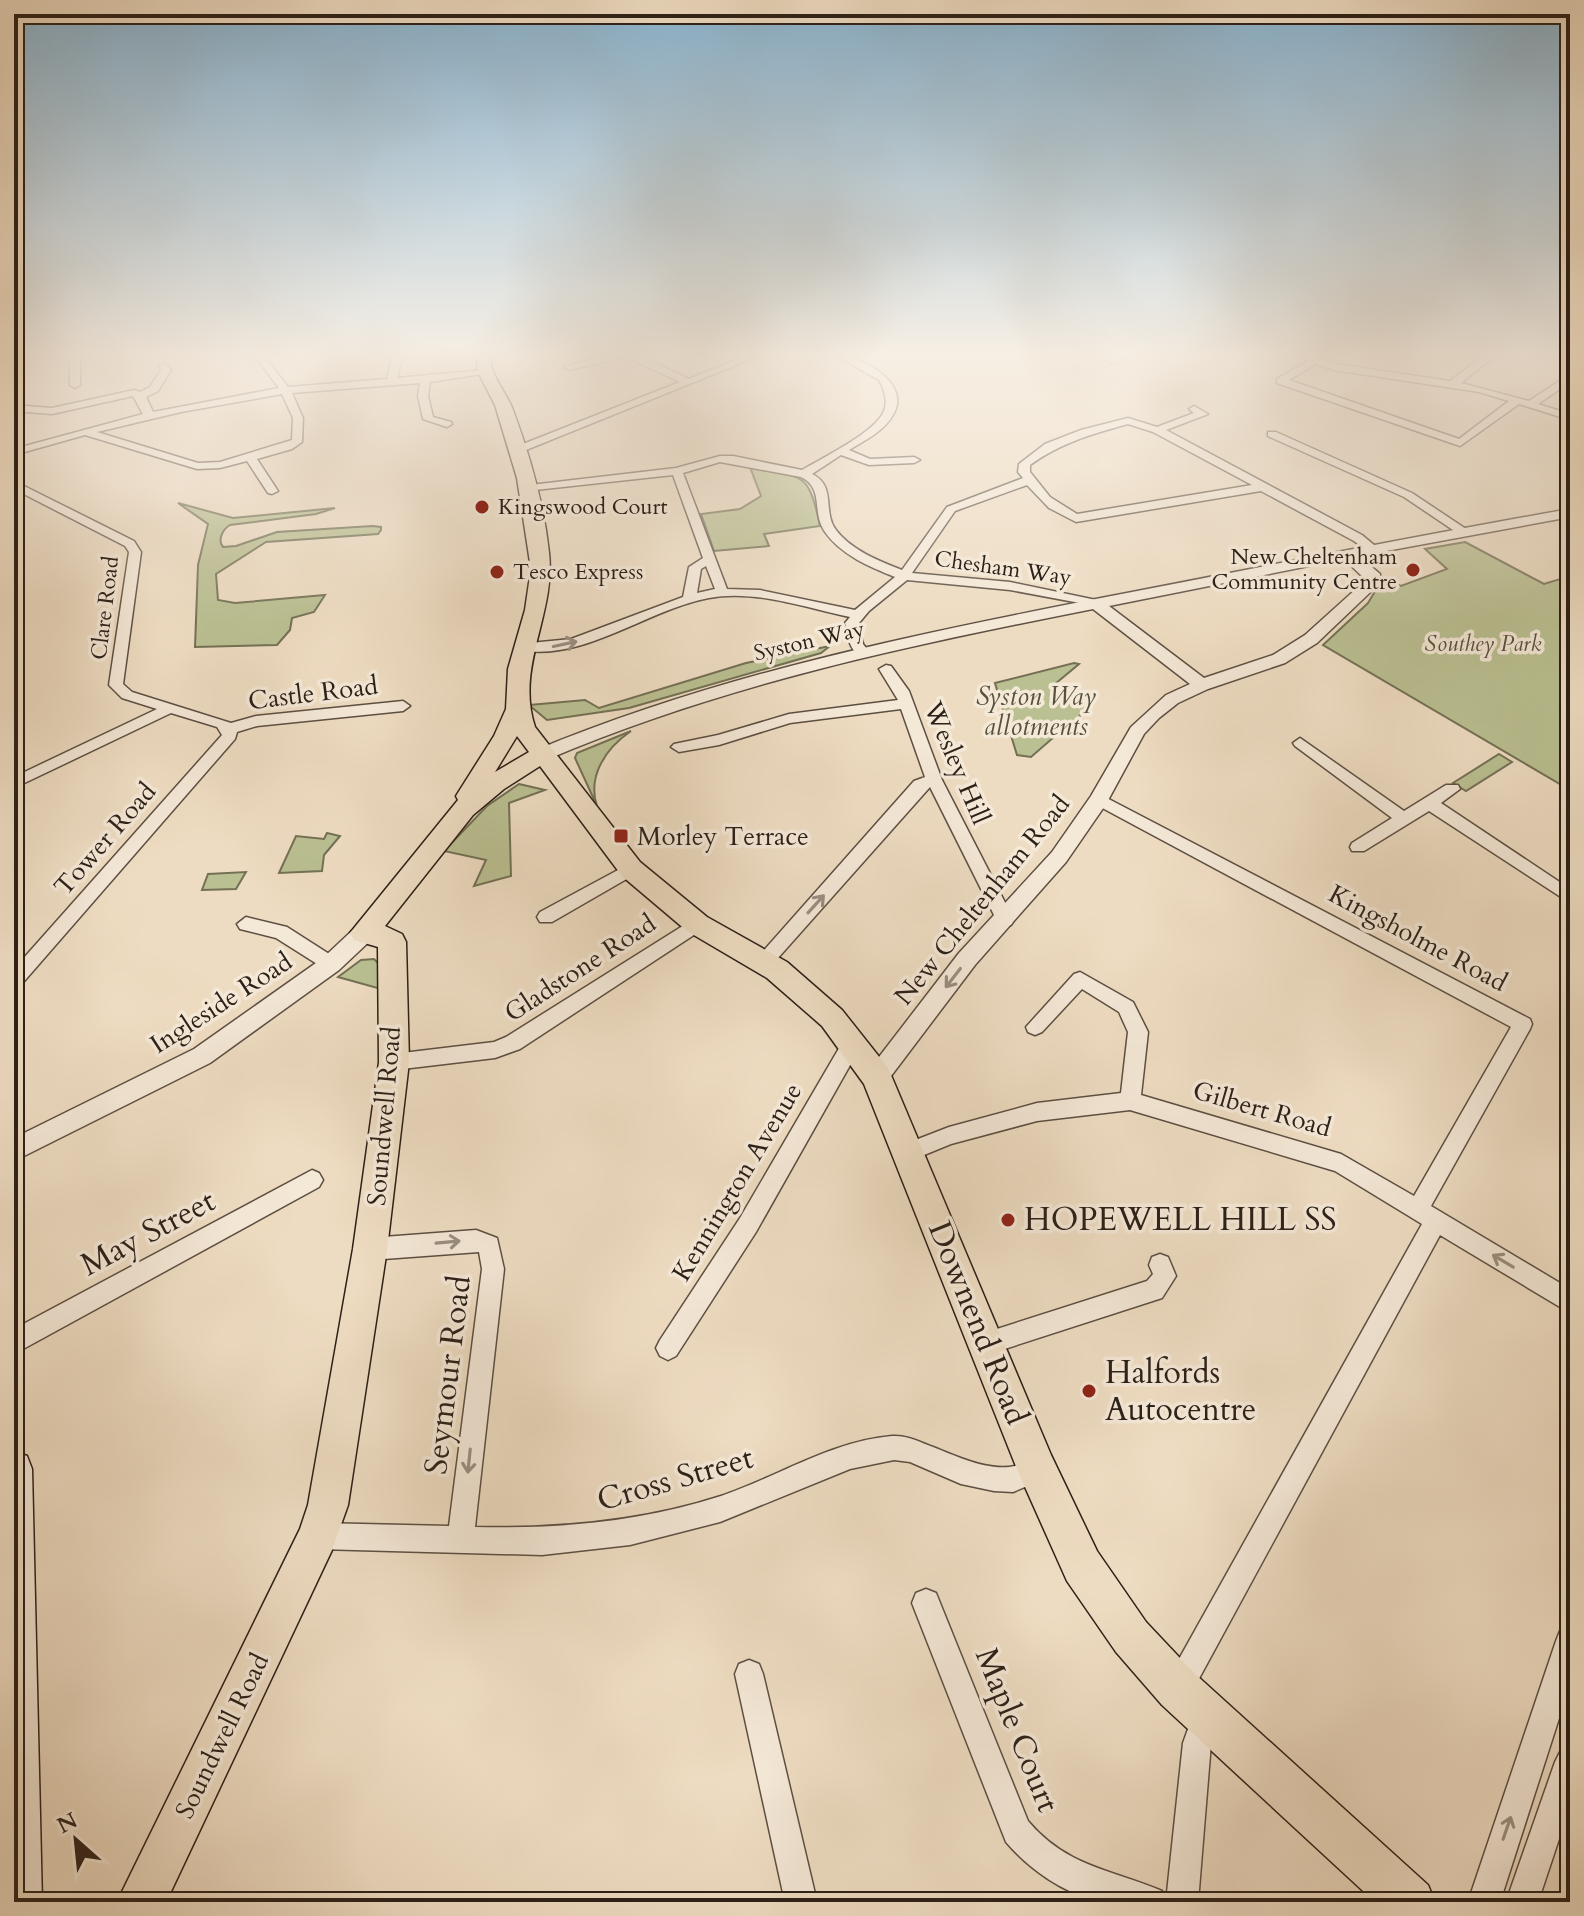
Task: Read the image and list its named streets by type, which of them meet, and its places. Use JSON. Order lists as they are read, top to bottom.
{
  "streets": {
    "main road": ["Soundwell Road", "Downend Road"],
    "street": [
      "Chesham Way",
      "Clare Road",
      "Syston Way",
      "Castle Road",
      "Wesley Hill",
      "Tower Road",
      "New Cheltenham Road",
      "Kingsholme Road",
      "Gladstone Road",
      "Ingleside Road",
      "Gilbert Road",
      "Kennington Avenue",
      "May Street",
      "Seymour Road",
      "Cross Street",
      "Maple Court"
    ]
  },
  "crossings": [
    ["Chesham Way", "Syston Way"],
    ["Clare Road", "Castle Road"],
    ["Clare Road", "Tower Road"],
    ["Syston Way", "New Cheltenham Road"],
    ["Syston Way", "Downend Road"],
    ["Castle Road", "Tower Road"],
    ["Wesley Hill", "New Cheltenham Road"],
    ["New Cheltenham Road", "Kingsholme Road"],
    ["New Cheltenham Road", "Downend Road"],
    ["Kingsholme Road", "Gilbert Road"],
    ["Gladstone Road", "Soundwell Road"],
    ["Gladstone Road", "Downend Road"],
    ["Ingleside Road", "Soundwell Road"],
    ["Gilbert Road", "Downend Road"],
    ["Soundwell Road", "Seymour Road"],
    ["Soundwell Road", "Cross Street"],
    ["Kennington Avenue", "Downend Road"],
    ["Downend Road", "Cross Street"],
    ["Seymour Road", "Cross Street"]
  ],
  "parks": ["Southey Park", "Syston Way allotments"],
  "places": {
    "other": [
      "Kingswood Court",
      "New Cheltenham Community Centre",
      "Tesco Express",
      "HOPEWELL HILL SS",
      "Halfords Autocentre"
    ],
    "transit": ["Morley Terrace"]
  },
  "north": "top left"
}
